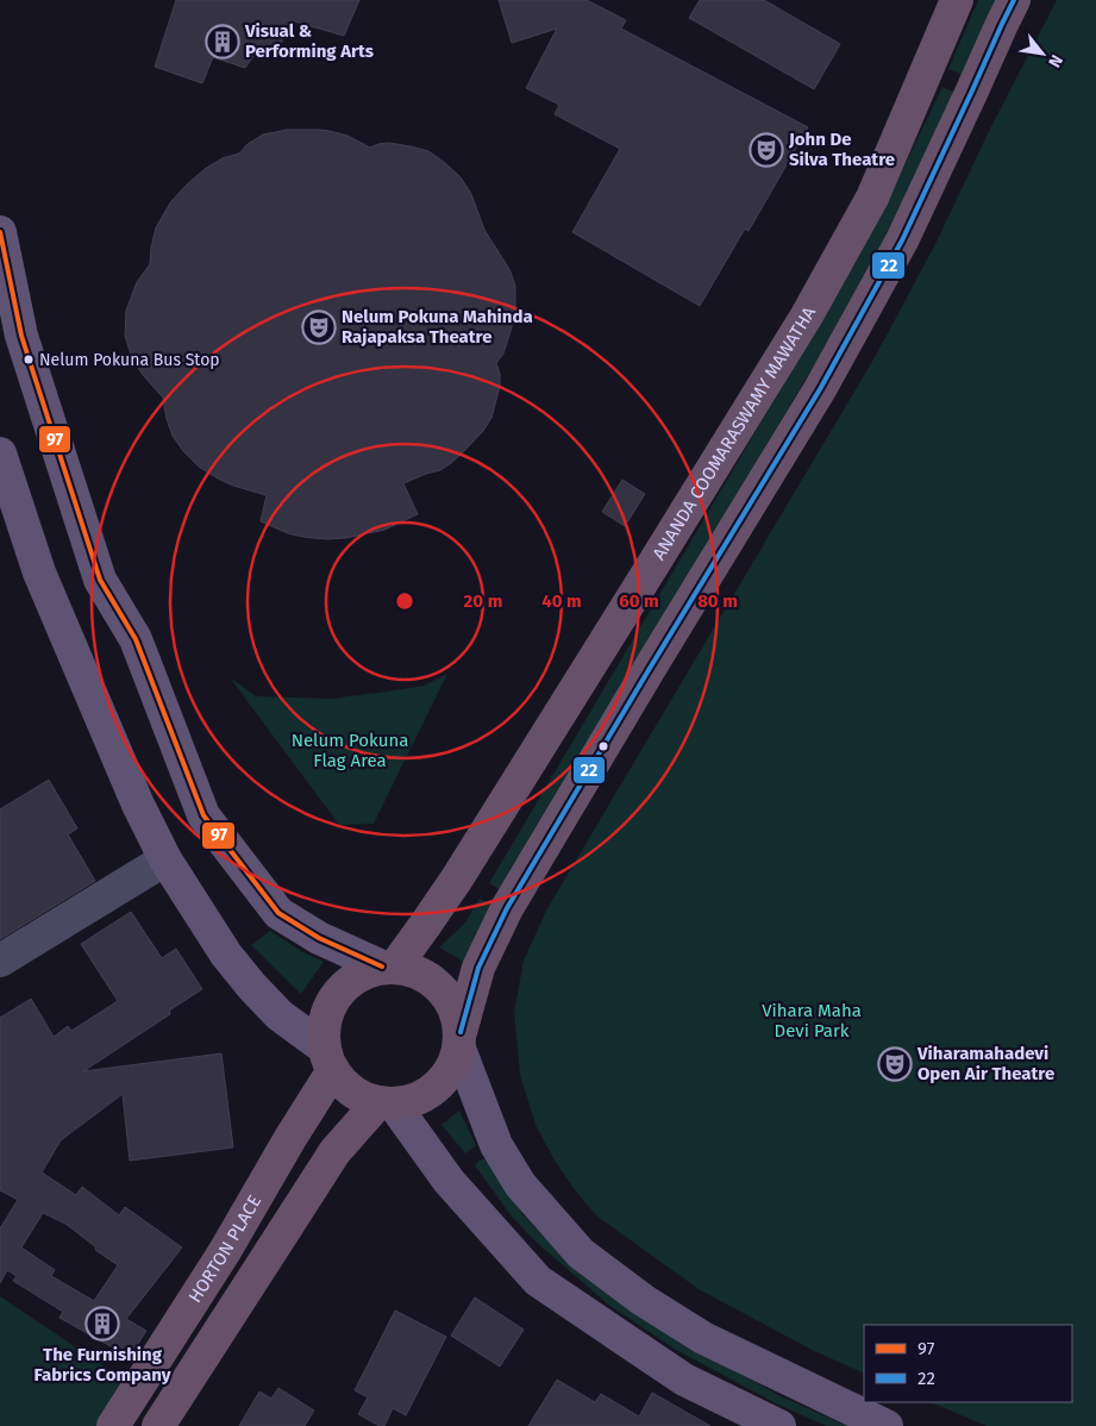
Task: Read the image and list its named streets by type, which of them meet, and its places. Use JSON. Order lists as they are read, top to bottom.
{
  "streets": {
    "highway": ["ANANDA COOMARASWAMY MAWATHA", "HORTON PLACE"]
  },
  "crossings": [
    ["ANANDA COOMARASWAMY MAWATHA", "HORTON PLACE"]
  ],
  "parks": ["Nelum Pokuna Flag Area", "Vihara Maha Devi Park"],
  "places": {
    "building": ["Visual & Performing Arts", "The Furnishing Fabrics Company"],
    "theatre": ["John De Silva Theatre", "Nelum Pokuna Mahinda Rajapaksa Theatre", "Viharamahadevi Open Air Theatre"],
    "other": ["Nelum Pokuna Bus Stop"]
  },
  "lines": ["transit line 22", "transit line 97"],
  "legend": ["97", "22"],
  "north": "bottom right",
  "rings": [
    "20 m",
    "40 m",
    "60 m",
    "80 m"
  ]
}
